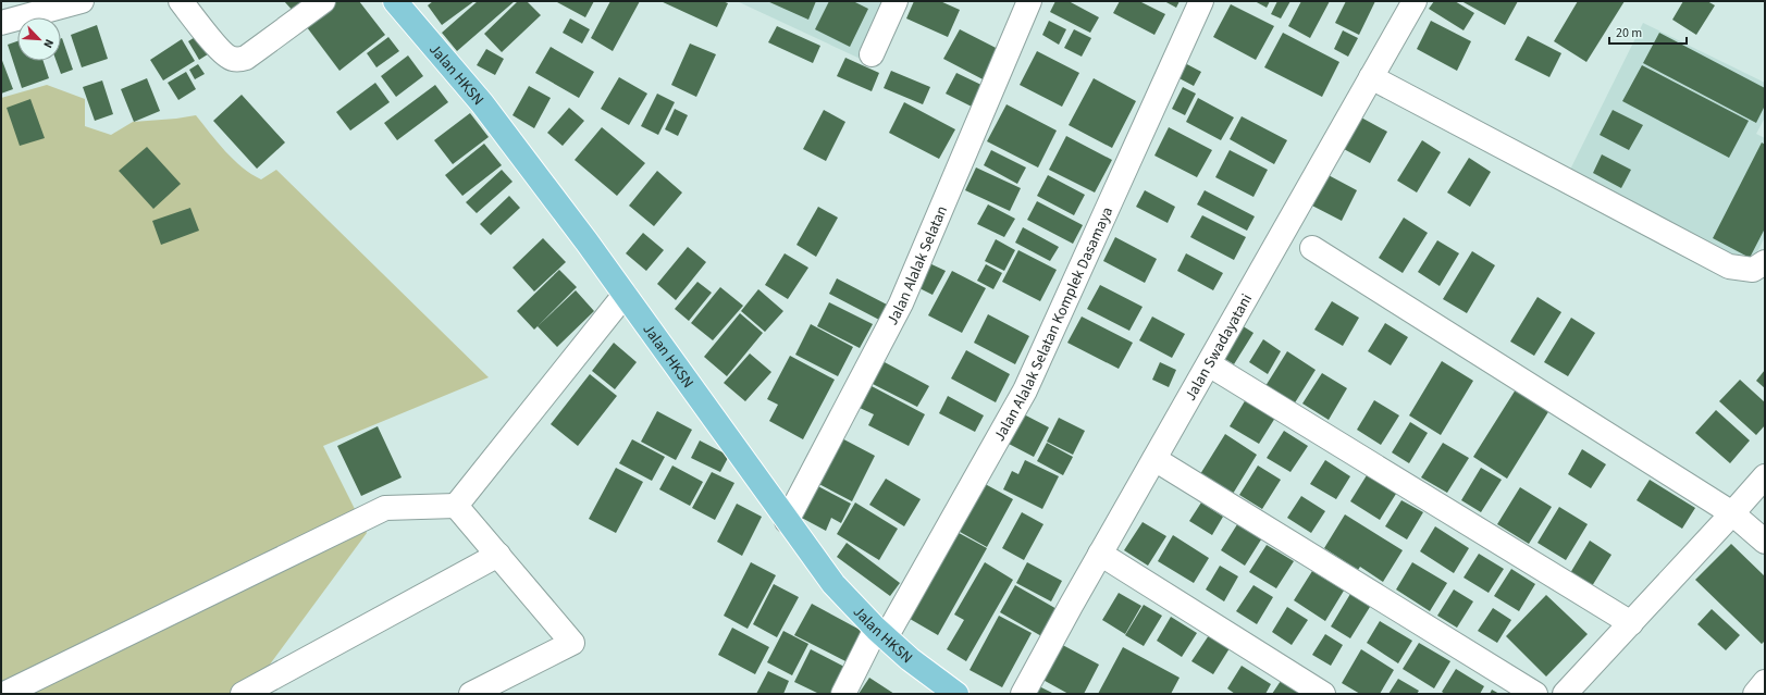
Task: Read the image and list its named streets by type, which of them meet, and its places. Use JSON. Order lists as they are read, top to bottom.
{
  "streets": {
    "main road": ["Jalan HKSN"],
    "street": ["Jalan Alalak Selatan", "Jalan Alalak Selatan Komplek Dasamaya", "Jalan Swadayatani"]
  },
  "crossings": [
    ["Jalan HKSN", "Jalan Alalak Selatan"],
    ["Jalan HKSN", "Jalan Alalak Selatan Komplek Dasamaya"]
  ],
  "scale_bar": "20 m",
  "north": "bottom right"
}
